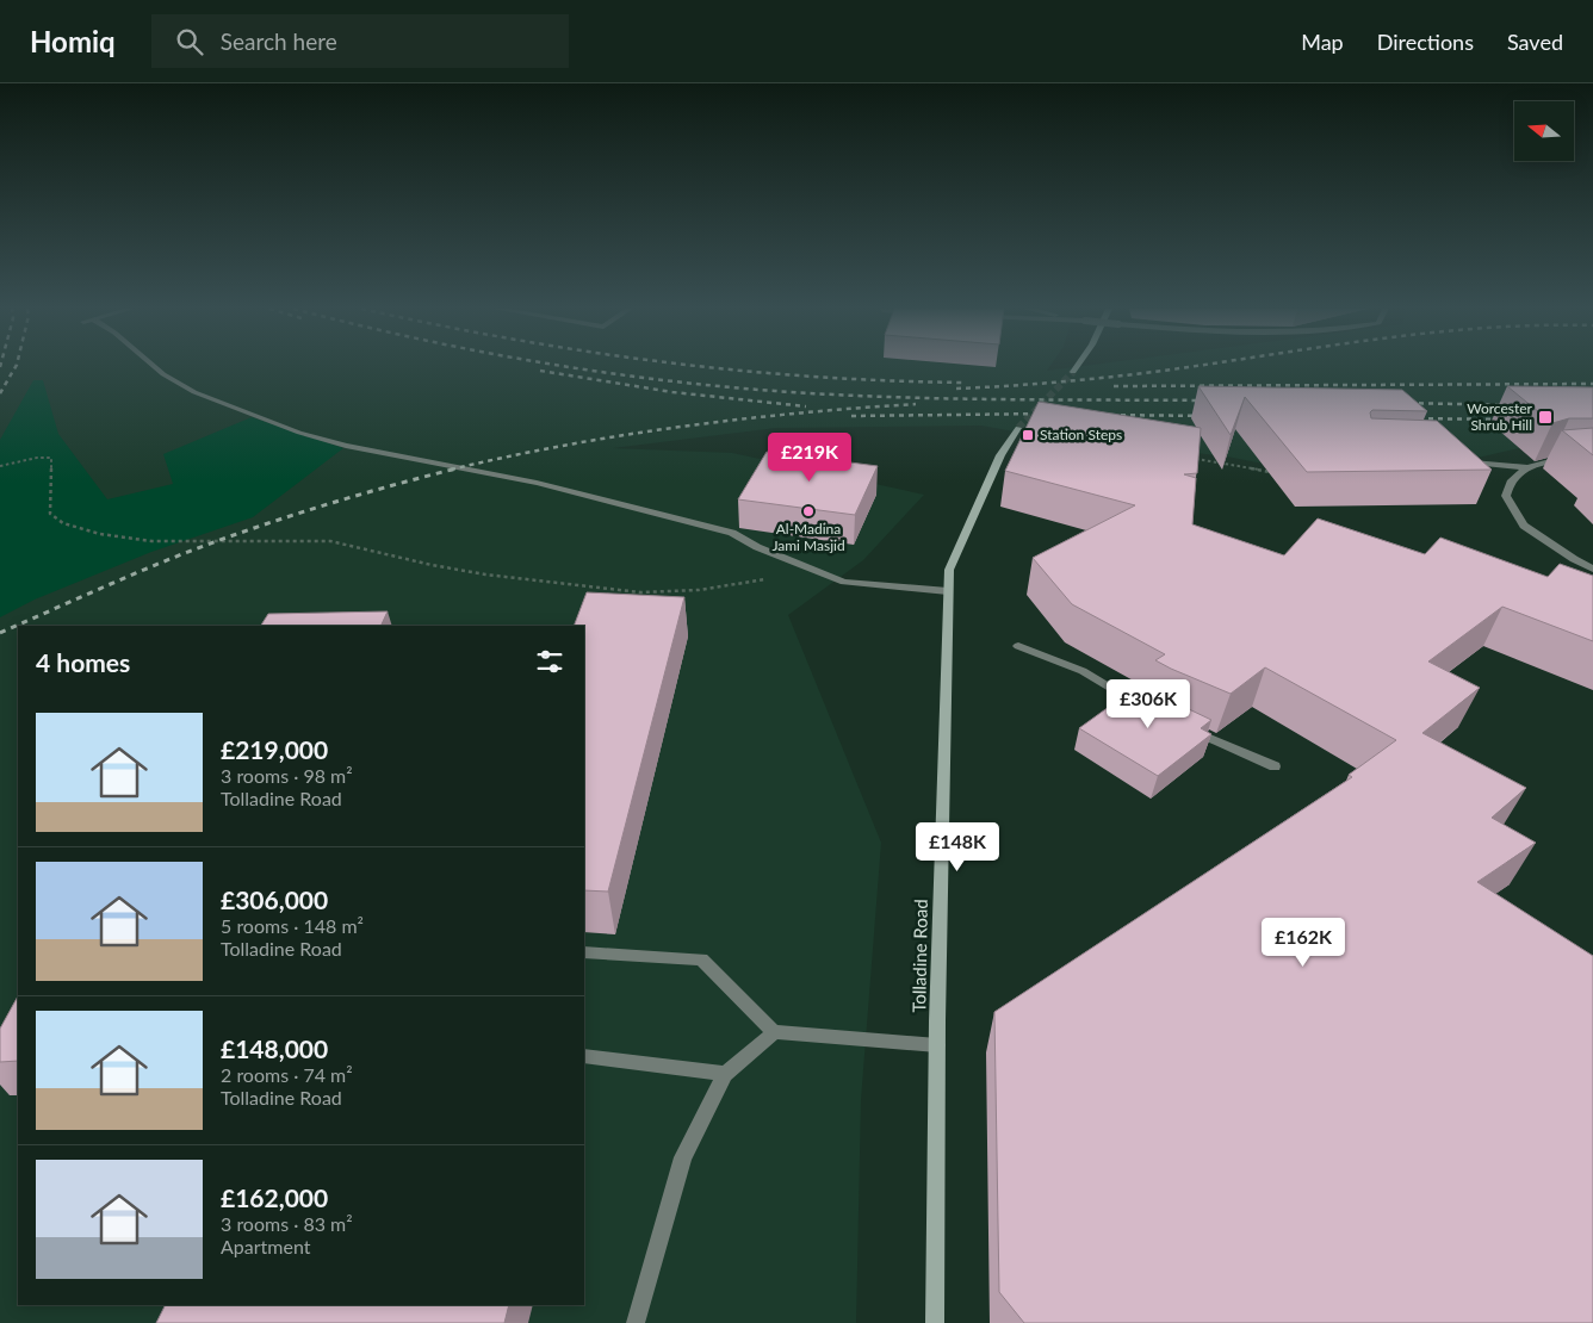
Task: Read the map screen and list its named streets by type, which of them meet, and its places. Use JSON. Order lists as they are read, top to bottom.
{
  "streets": {
    "main road": ["Tolladine Road"]
  },
  "places": {
    "transit": ["Worcester Shrub Hill", "Station Steps"],
    "other": ["Al-Madina Jami Masjid"]
  },
  "north": "left",
  "page": {
    "header": "Homiq",
    "search": "Search here",
    "nav": ["Map", "Directions", "Saved"],
    "price": [
      "£219K",
      "£306K",
      "£148K",
      "£162K"
    ],
    "heading": "4 homes",
    "list": [
      {
        "name": "£219,000",
        "note": "3 rooms · 98 m² · Tolladine Road"
      },
      {
        "name": "£306,000",
        "note": "5 rooms · 148 m² · Tolladine Road"
      },
      {
        "name": "£148,000",
        "note": "2 rooms · 74 m² · Tolladine Road"
      },
      {
        "name": "£162,000",
        "note": "3 rooms · 83 m² · Apartment"
      }
    ]
  }
}
